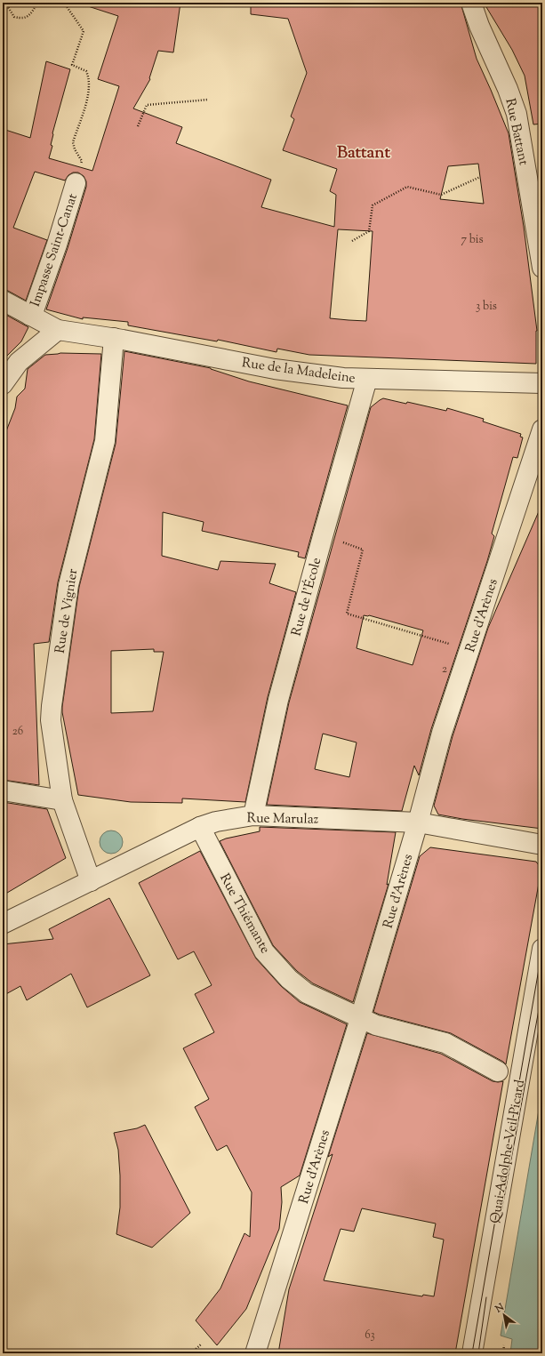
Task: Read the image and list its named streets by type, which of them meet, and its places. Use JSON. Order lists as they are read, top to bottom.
{
  "streets": {
    "street": [
      "Rue Battant",
      "Impasse Saint-Canat",
      "Rue de la Madeleine",
      "Rue de l'École",
      "Rue de Vignier",
      "Rue d'Arènes",
      "Rue Marulaz",
      "Rue Thiémante",
      "Quai Adolphe Veil Picard"
    ]
  },
  "crossings": [
    ["Impasse Saint-Canat", "Rue de la Madeleine"],
    ["Rue de la Madeleine", "Rue de l'École"],
    ["Rue de la Madeleine", "Rue de Vignier"],
    ["Rue de l'École", "Rue Marulaz"],
    ["Rue de Vignier", "Rue Marulaz"],
    ["Rue d'Arènes", "Rue Marulaz"],
    ["Rue d'Arènes", "Rue Thiémante"],
    ["Rue Marulaz", "Rue Thiémante"]
  ],
  "districts": ["Battant"],
  "house_numbers": [
    "7 bis",
    "3 bis",
    "2",
    "26",
    "63"
  ],
  "north": "top left"
}
